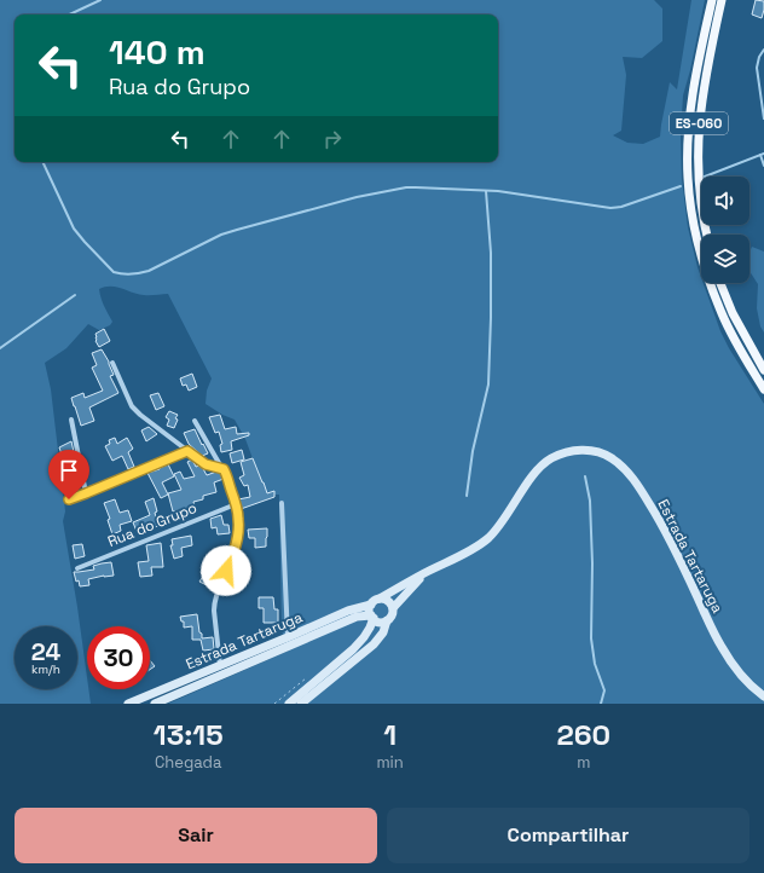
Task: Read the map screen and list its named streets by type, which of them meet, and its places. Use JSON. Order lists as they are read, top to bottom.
{
  "streets": {
    "main road": ["ES-060"],
    "street": ["Rua do Grupo", "Estrada Tartaruga"]
  },
  "page": {
    "turn": ["140 m", "Rua do Grupo"],
    "speed": "24 km/h",
    "limit": "30",
    "eta": [
      "13:15",
      "Chegada",
      "1",
      "min",
      "260",
      "m"
    ],
    "buttons": ["Sair", "Compartilhar"]
  }
}
